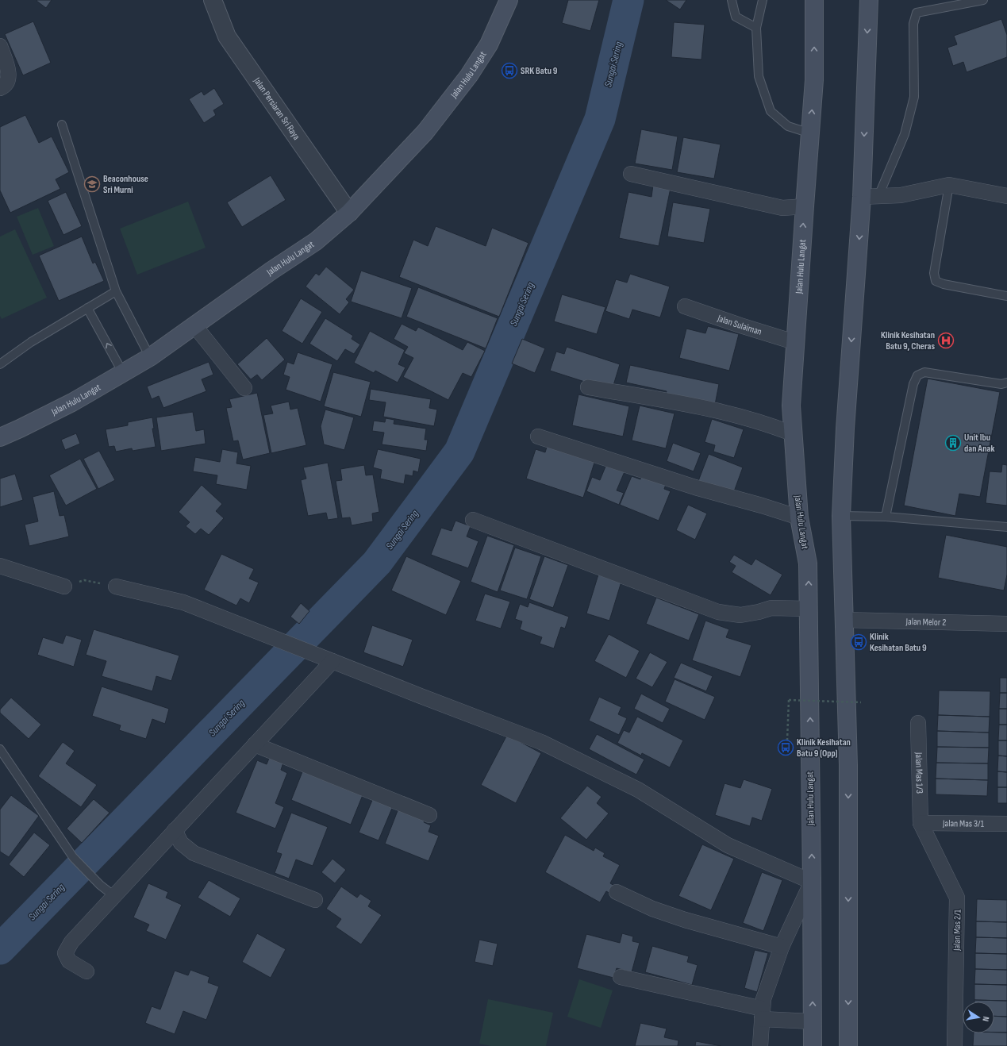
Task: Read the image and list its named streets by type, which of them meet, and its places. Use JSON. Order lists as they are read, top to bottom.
{
  "streets": {
    "main road": ["Jalan Hulu Langat"],
    "street": [
      "Jalan Persiaran Sri Raya",
      "Jalan Sulaiman",
      "Jalan Melor 2",
      "Jalan Mas 1/3",
      "Jalan Mas 3/1",
      "Jalan Mas 2/1"
    ]
  },
  "crossings": [
    ["Jalan Hulu Langat", "Jalan Persiaran Sri Raya"],
    ["Jalan Hulu Langat", "Jalan Sulaiman"],
    ["Jalan Mas 1/3", "Jalan Mas 3/1"],
    ["Jalan Mas 1/3", "Jalan Mas 2/1"],
    ["Jalan Mas 3/1", "Jalan Mas 2/1"]
  ],
  "water": ["Sungai Sering"],
  "places": {
    "bus stop": ["SRK Batu 9", "Klinik Kesihatan Batu 9", "Klinik Kesihatan Batu 9 (Opp)"],
    "school or university": ["Beaconhouse Sri Murni"],
    "hospital": ["Klinik Kesihatan Batu 9, Cheras"],
    "building": ["Unit Ibu dan Anak"]
  },
  "north": "right"
}
